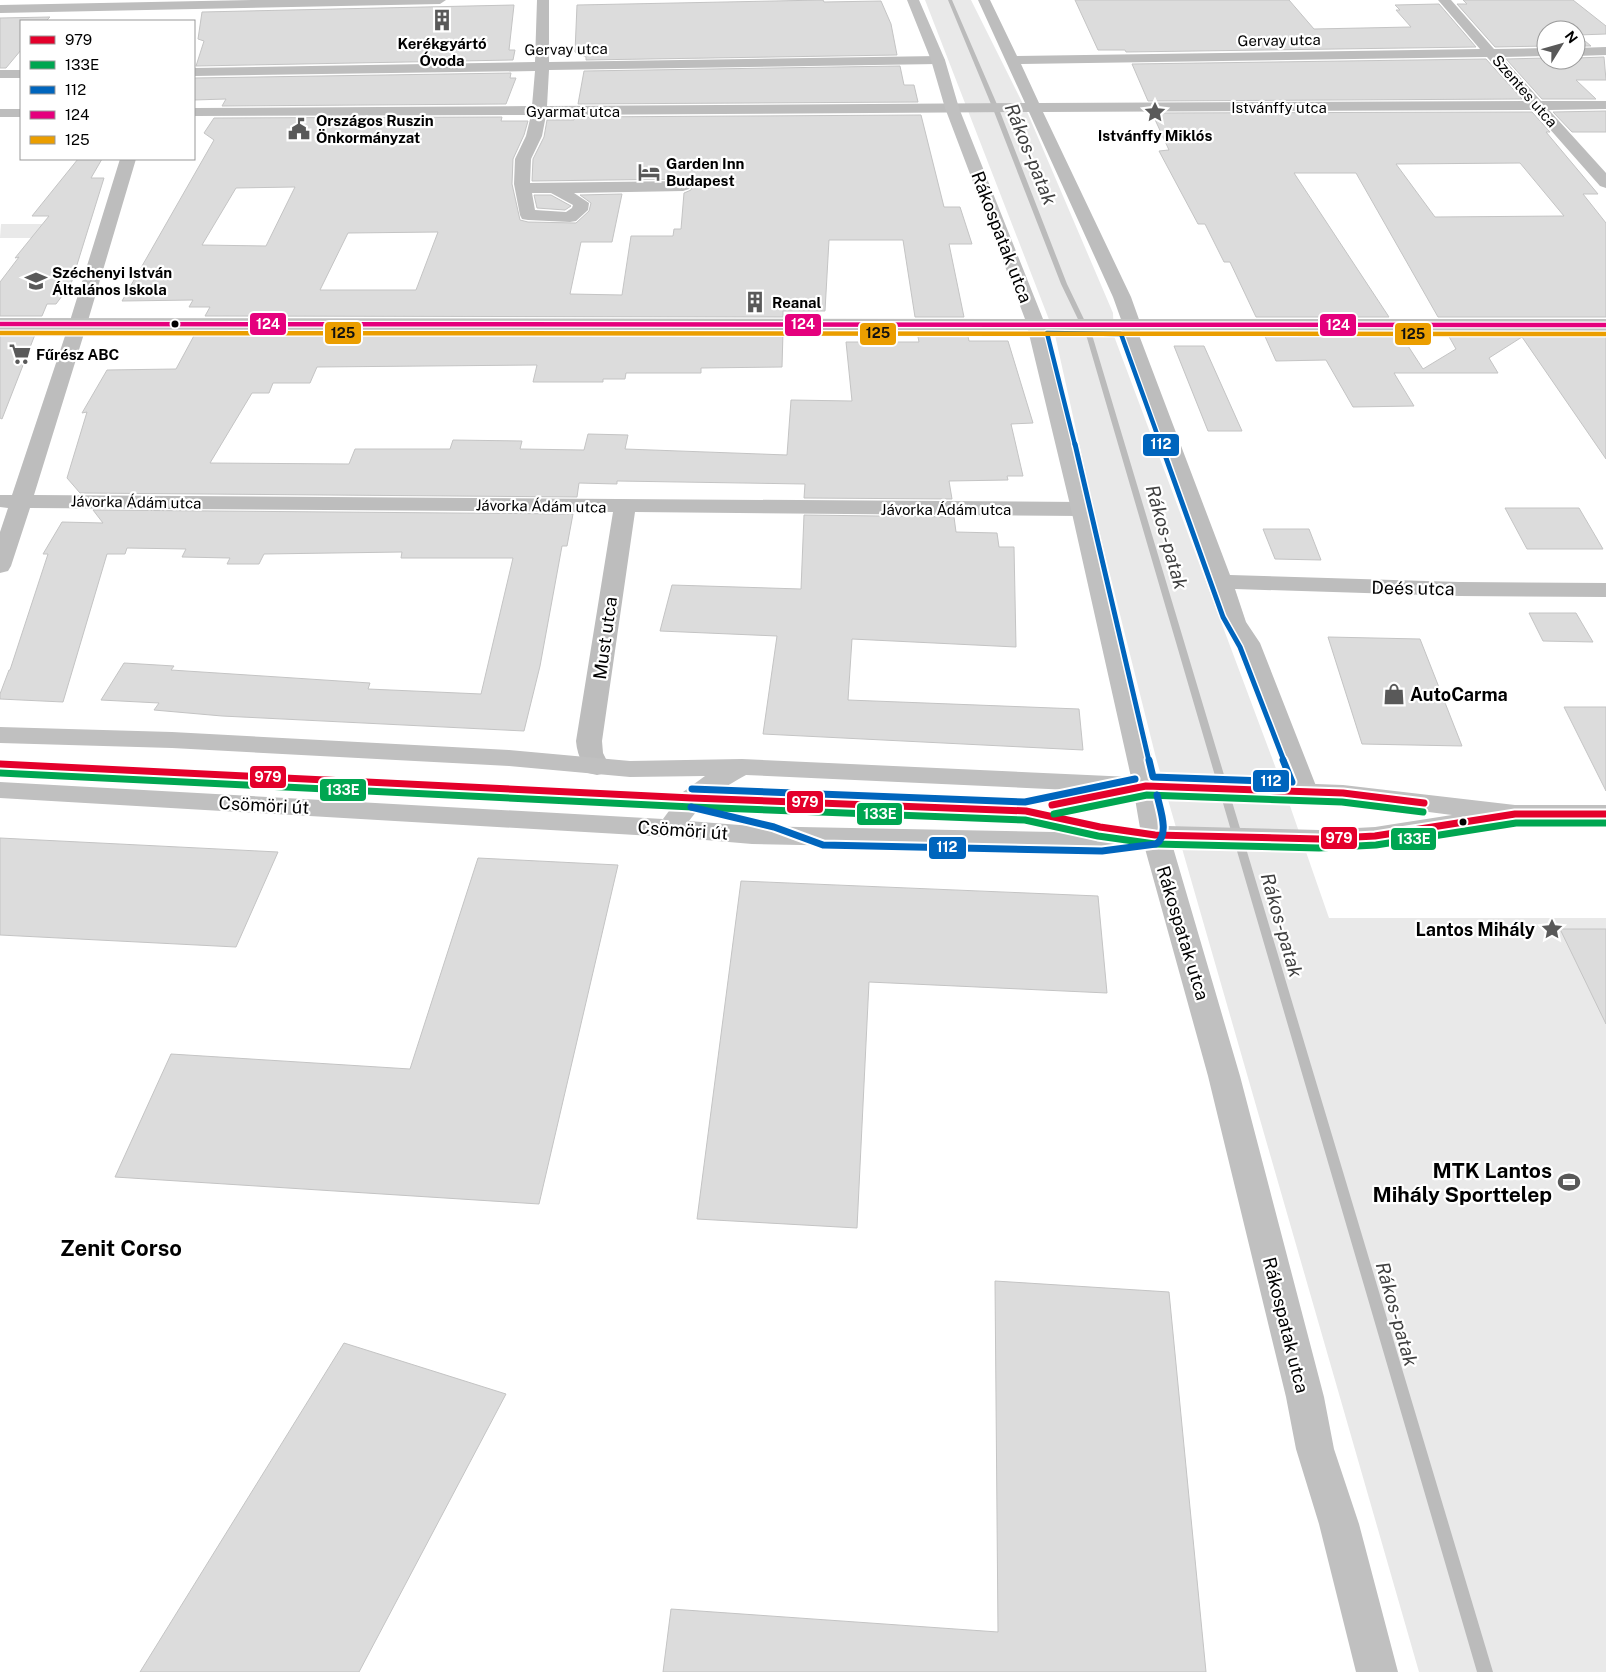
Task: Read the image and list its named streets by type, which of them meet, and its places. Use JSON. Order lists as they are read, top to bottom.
{
  "streets": {
    "street": [
      "Gervay utca",
      "Szentes utca",
      "Istvánffy utca",
      "Gyarmat utca",
      "Rákospatak utca",
      "Jávorka Ádám utca",
      "Deés utca",
      "Must utca",
      "Csömöri út"
    ]
  },
  "crossings": [
    ["Gervay utca", "Szentes utca"],
    ["Gervay utca", "Rákospatak utca"],
    ["Szentes utca", "Istvánffy utca"],
    ["Istvánffy utca", "Gyarmat utca"],
    ["Istvánffy utca", "Rákospatak utca"],
    ["Gyarmat utca", "Rákospatak utca"],
    ["Rákospatak utca", "Jávorka Ádám utca"],
    ["Rákospatak utca", "Csömöri út"],
    ["Jávorka Ádám utca", "Must utca"],
    ["Must utca", "Csömöri út"]
  ],
  "districts": ["Zenit Corso"],
  "water": ["Rákos-patak"],
  "places": {
    "building": ["Kerékgyártó Óvoda", "Reanal"],
    "place": ["Istvánffy Miklós", "Lantos Mihály"],
    "public building": ["Országos Ruszin Önkormányzat"],
    "hotel": ["Garden Inn Budapest"],
    "school or university": ["Széchenyi István Általános Iskola"],
    "supermarket": ["Fűrész ABC"],
    "shop": ["AutoCarma"],
    "sports": ["MTK Lantos Mihály Sporttelep"]
  },
  "lines": [
    "transit line 124",
    "transit line 112",
    "transit line 125",
    "transit line 979",
    "transit line 133E"
  ],
  "legend": [
    "979",
    "133E",
    "112",
    "124",
    "125"
  ],
  "north": "top right"
}
